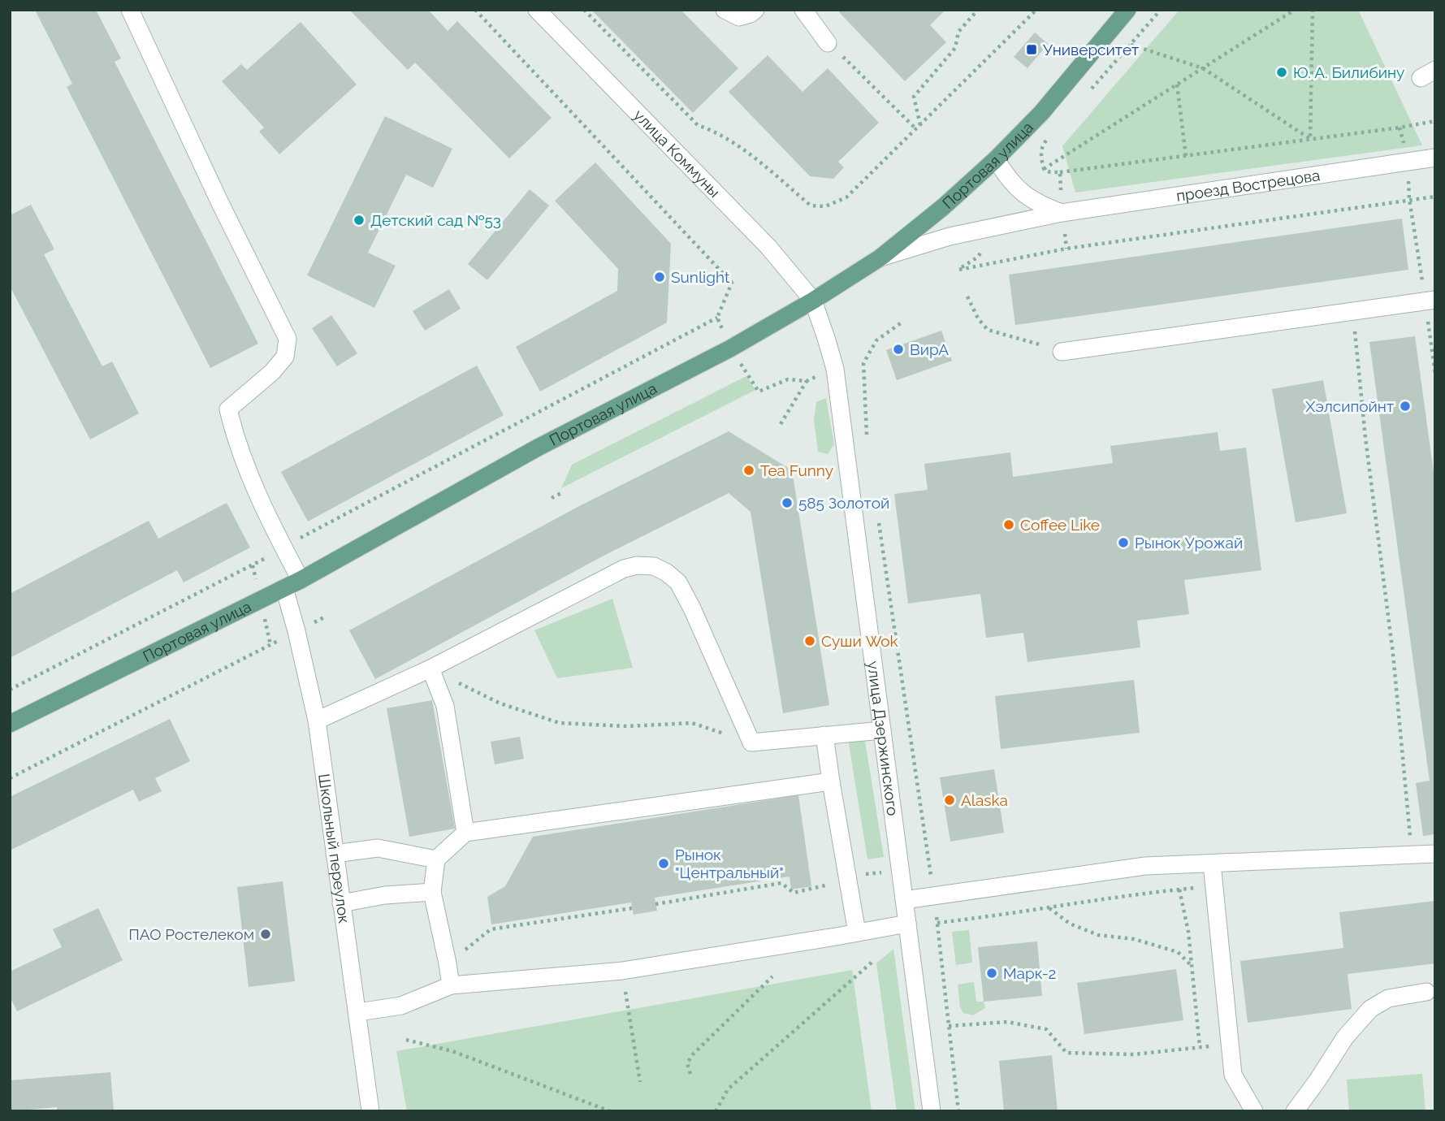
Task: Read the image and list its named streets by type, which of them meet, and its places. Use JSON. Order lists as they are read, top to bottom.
{
  "streets": {
    "main road": ["Портовая улица"],
    "street": [
      "улица Коммуны",
      "проезд Вострецова",
      "улица Дзержинского",
      "Школьный переулок"
    ]
  },
  "crossings": [
    ["улица Коммуны", "Портовая улица"],
    ["улица Коммуны", "улица Дзержинского"],
    ["Портовая улица", "проезд Вострецова"],
    ["Портовая улица", "улица Дзержинского"],
    ["Портовая улица", "Школьный переулок"]
  ],
  "places": {
    "transit": ["Университет"],
    "other": [
      "Ю. А. Билибину",
      "Детский сад №53",
      "Sunlight",
      "ВирА",
      "Хэлсипойнт",
      "Tea Funny",
      "585 Золотой",
      "Coffee Like",
      "Рынок Урожай",
      "Суши Wok",
      "Alaska",
      "Рынок \"Центральный\"",
      "ПАО Ростелеком",
      "Марк-2"
    ]
  }
}
